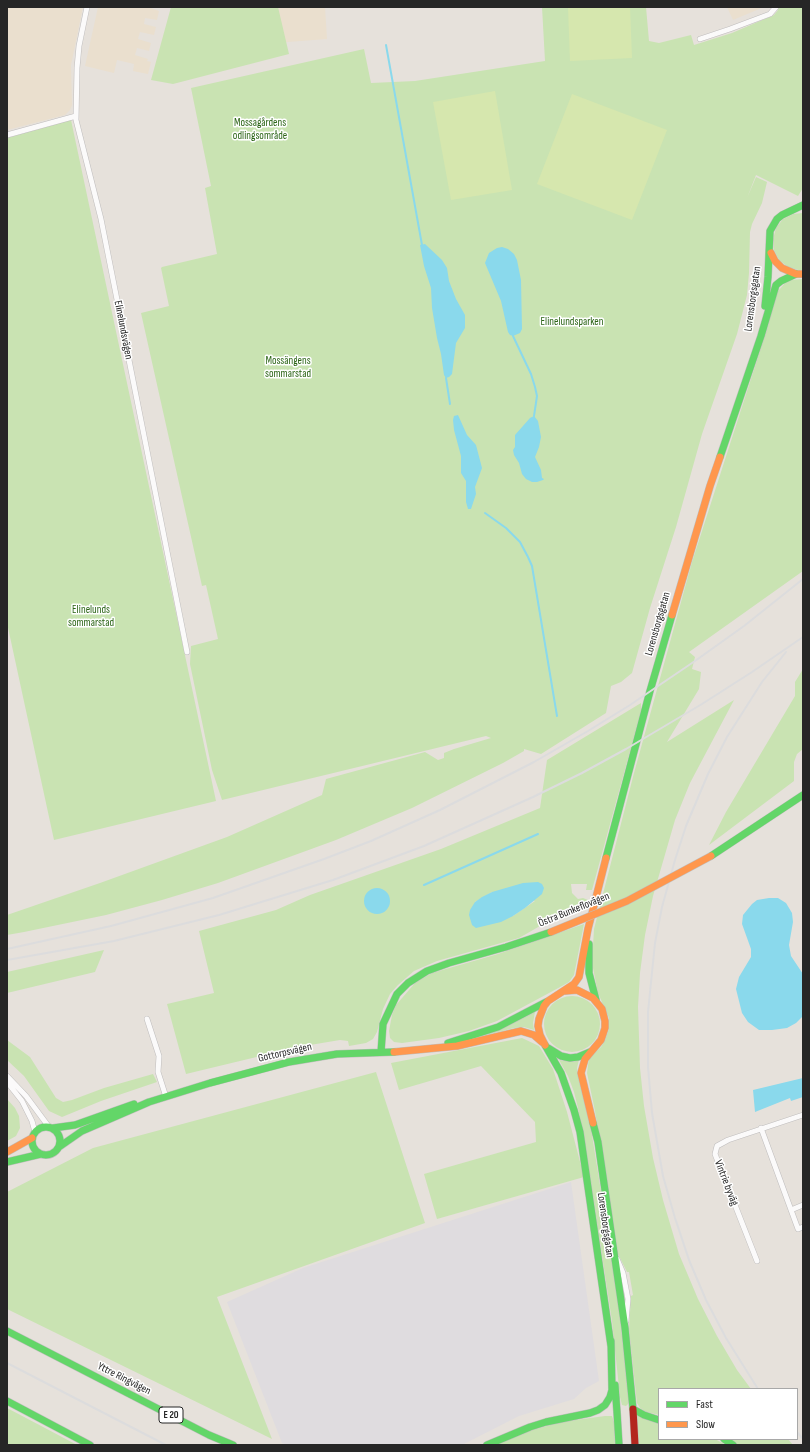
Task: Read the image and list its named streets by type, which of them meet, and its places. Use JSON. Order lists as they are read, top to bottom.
{
  "streets": {
    "main road": [
      "Lorensborgsgatan",
      "Östra Bunkeflovägen",
      "Gottorpsvägen",
      "Yttre Ringvägen",
      "E 20"
    ],
    "street": ["Elinelundsvägen", "Vintrie byväg"]
  },
  "crossings": [
    ["Lorensborgsgatan", "Gottorpsvägen"],
    ["Östra Bunkeflovägen", "Gottorpsvägen"]
  ],
  "parks": [
    "Mossagårdens odlingsområde",
    "Elinelundsparken",
    "Mossängens sommarstad",
    "Elinelunds sommarstad"
  ],
  "legend": ["Fast", "Slow"]
}
